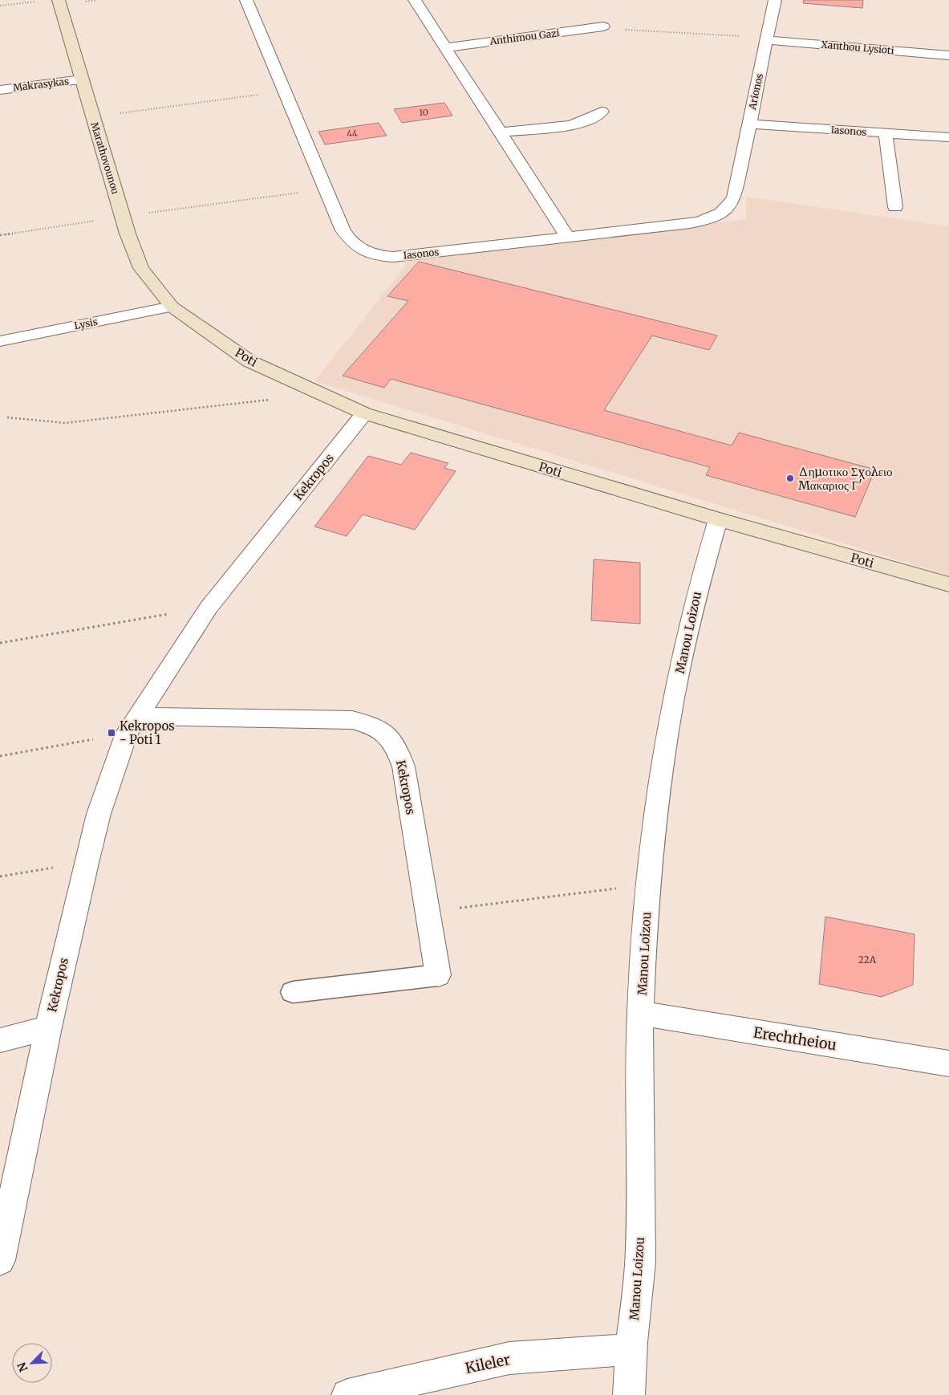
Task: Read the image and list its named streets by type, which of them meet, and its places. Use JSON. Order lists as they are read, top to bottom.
{
  "streets": {
    "street": [
      "Anthimou Gazi",
      "Xanthou Lysioti",
      "Makrasykas",
      "Arionos",
      "Iasonos",
      "Marathovounou",
      "Lysis",
      "Poti",
      "Kekropos",
      "Manou Loizou",
      "Erechtheiou",
      "Kileler"
    ]
  },
  "crossings": [
    ["Xanthou Lysioti", "Arionos"],
    ["Makrasykas", "Marathovounou"],
    ["Arionos", "Iasonos"],
    ["Marathovounou", "Lysis"],
    ["Marathovounou", "Poti"],
    ["Lysis", "Poti"],
    ["Poti", "Kekropos"],
    ["Poti", "Manou Loizou"],
    ["Manou Loizou", "Erechtheiou"],
    ["Manou Loizou", "Kileler"]
  ],
  "places": {
    "other": ["Δημοτικο Σχολειο Μακαριος Γ'"],
    "transit": ["Kekropos - Poti 1"]
  },
  "house_numbers": ["10", "44", "22A"],
  "north": "bottom left"
}
